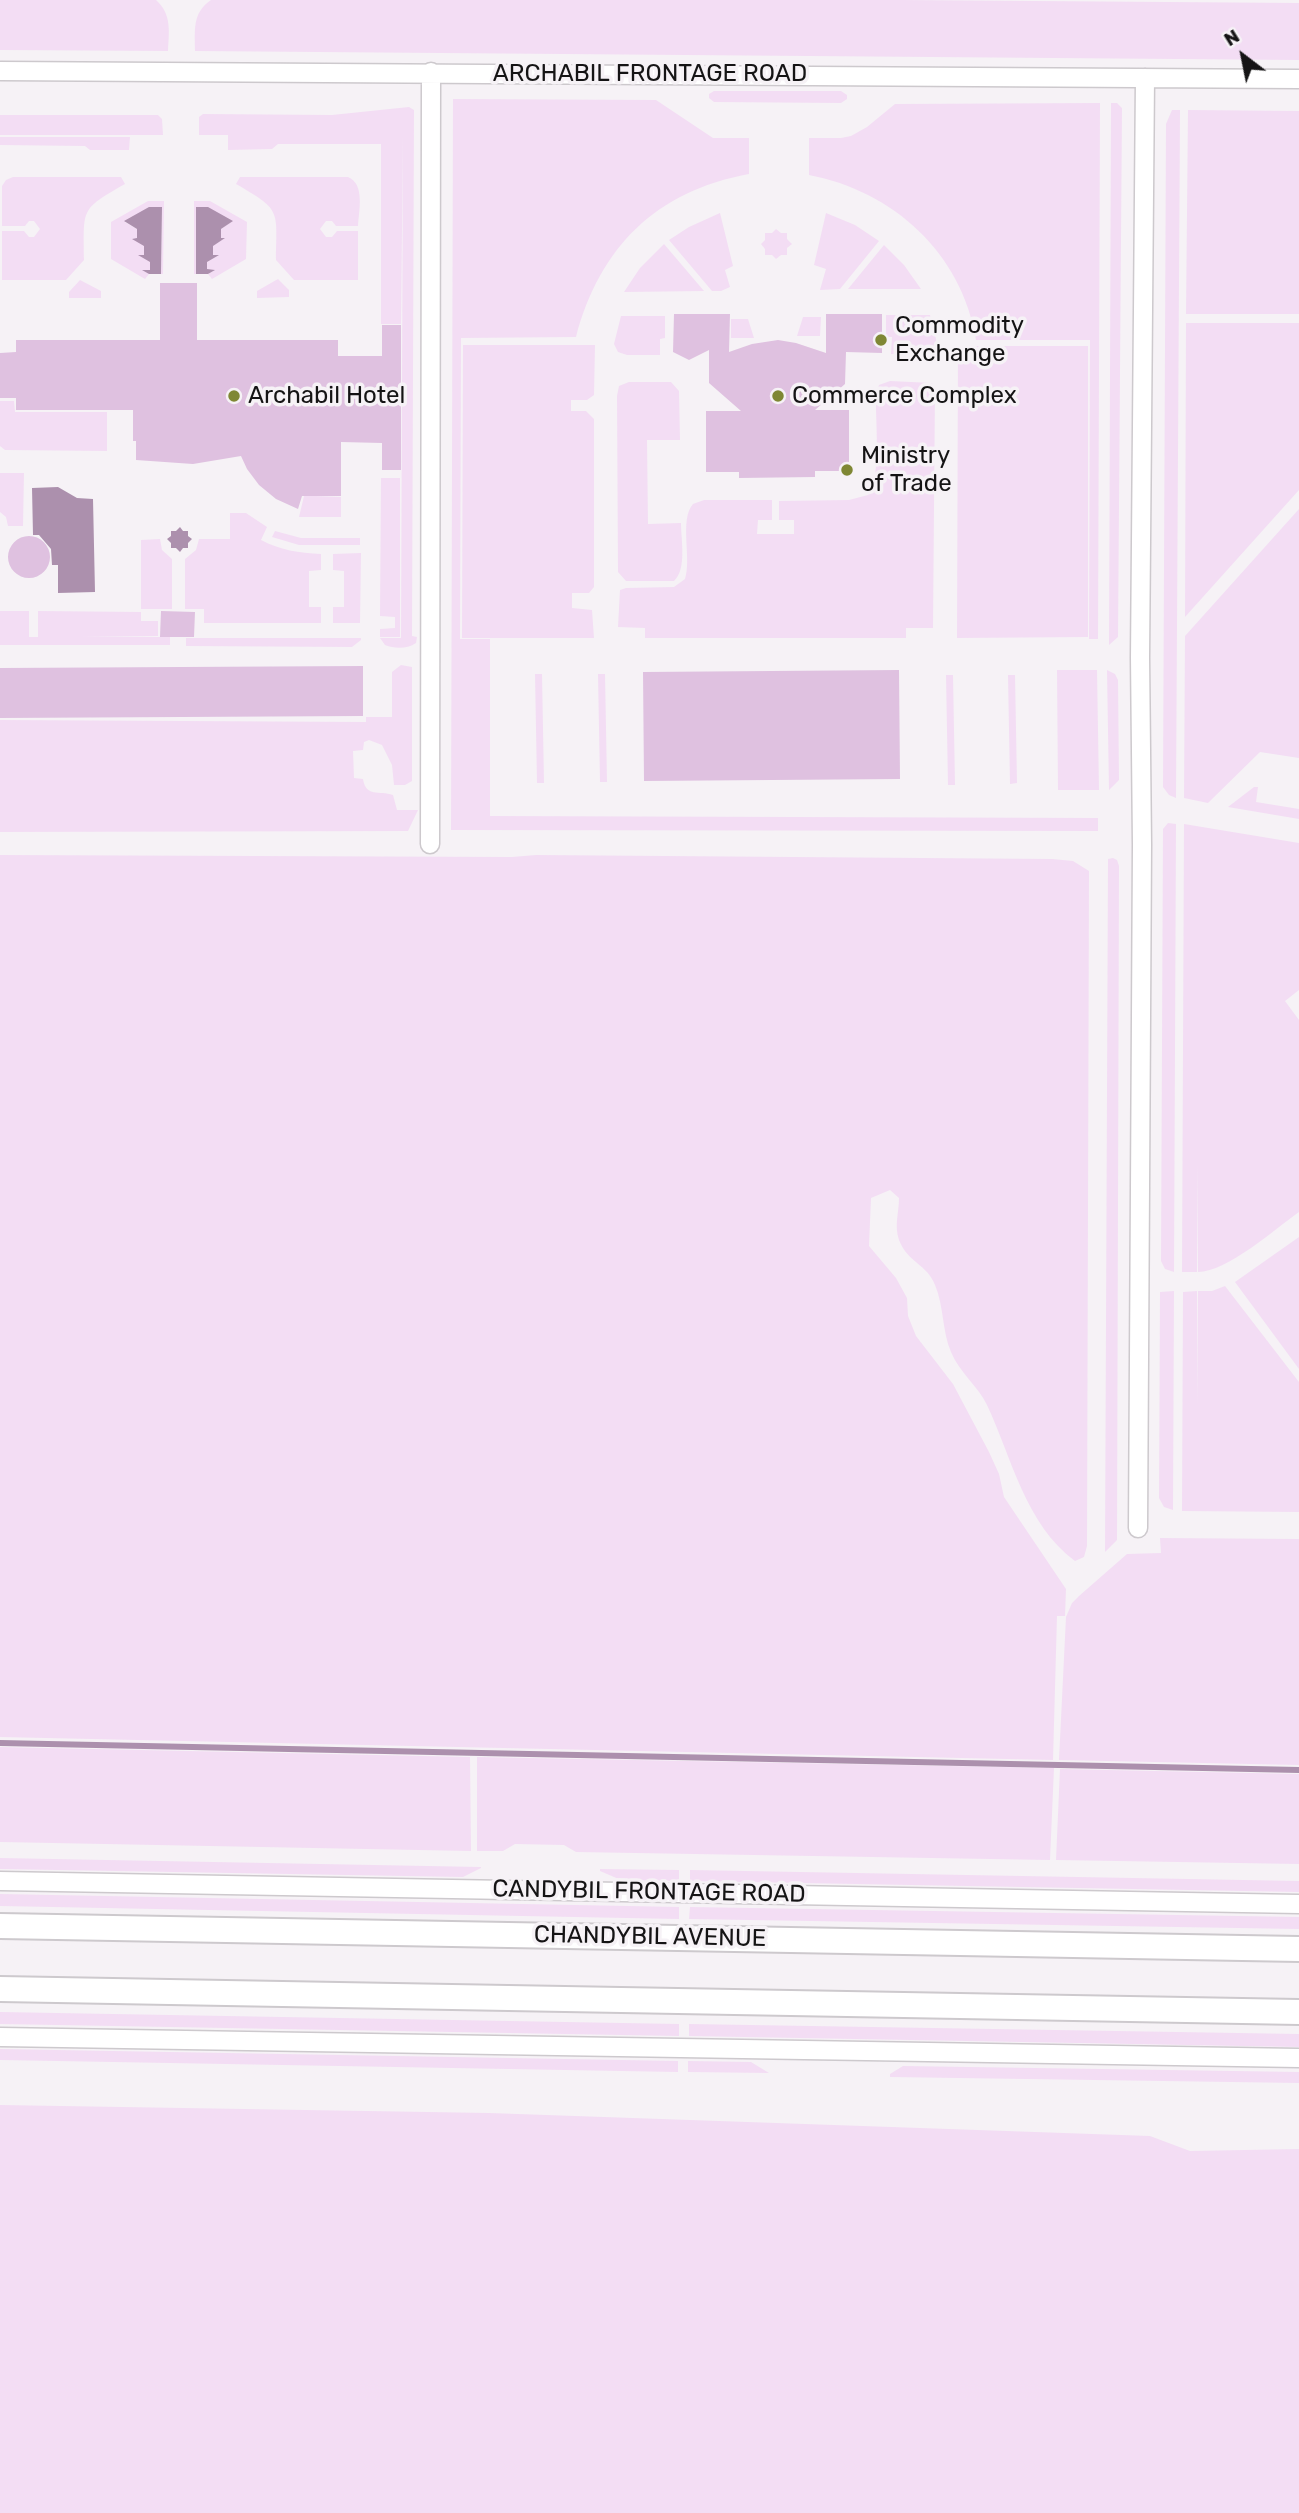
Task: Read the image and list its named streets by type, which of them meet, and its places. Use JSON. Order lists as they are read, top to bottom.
{
  "streets": {
    "main road": ["CHANDYBIL AVENUE"],
    "street": ["ARCHABIL FRONTAGE ROAD", "CANDYBIL FRONTAGE ROAD"]
  },
  "places": [
    "Commodity Exchange",
    "Archabil Hotel",
    "Commerce Complex",
    "Ministry of Trade"
  ],
  "north": "top left"
}
